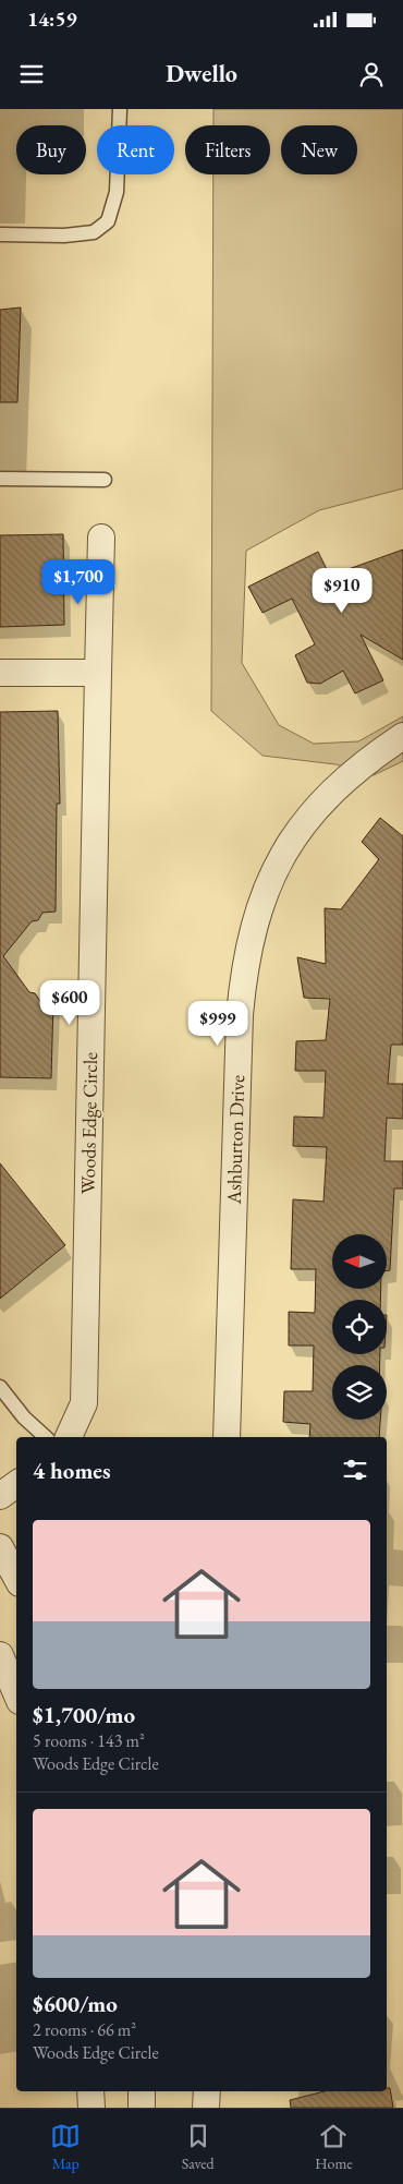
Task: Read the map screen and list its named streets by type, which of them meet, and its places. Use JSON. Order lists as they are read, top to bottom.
{
  "streets": {
    "street": ["Woods Edge Circle", "Ashburton Drive"]
  },
  "north": "left",
  "page": {
    "status": "14:59",
    "header": "Dwello",
    "chip": [
      "Buy",
      "Rent",
      "Filters",
      "New"
    ],
    "price": [
      "$1,700",
      "$910",
      "$600",
      "$999"
    ],
    "heading": "4 homes",
    "list": [
      {
        "name": "$1,700/mo",
        "note": "5 rooms · 143 m² · Woods Edge Circle"
      },
      {
        "name": "$600/mo",
        "note": "2 rooms · 66 m² · Woods Edge Circle"
      }
    ],
    "tabs": ["Map", "Saved", "Home"]
  }
}
